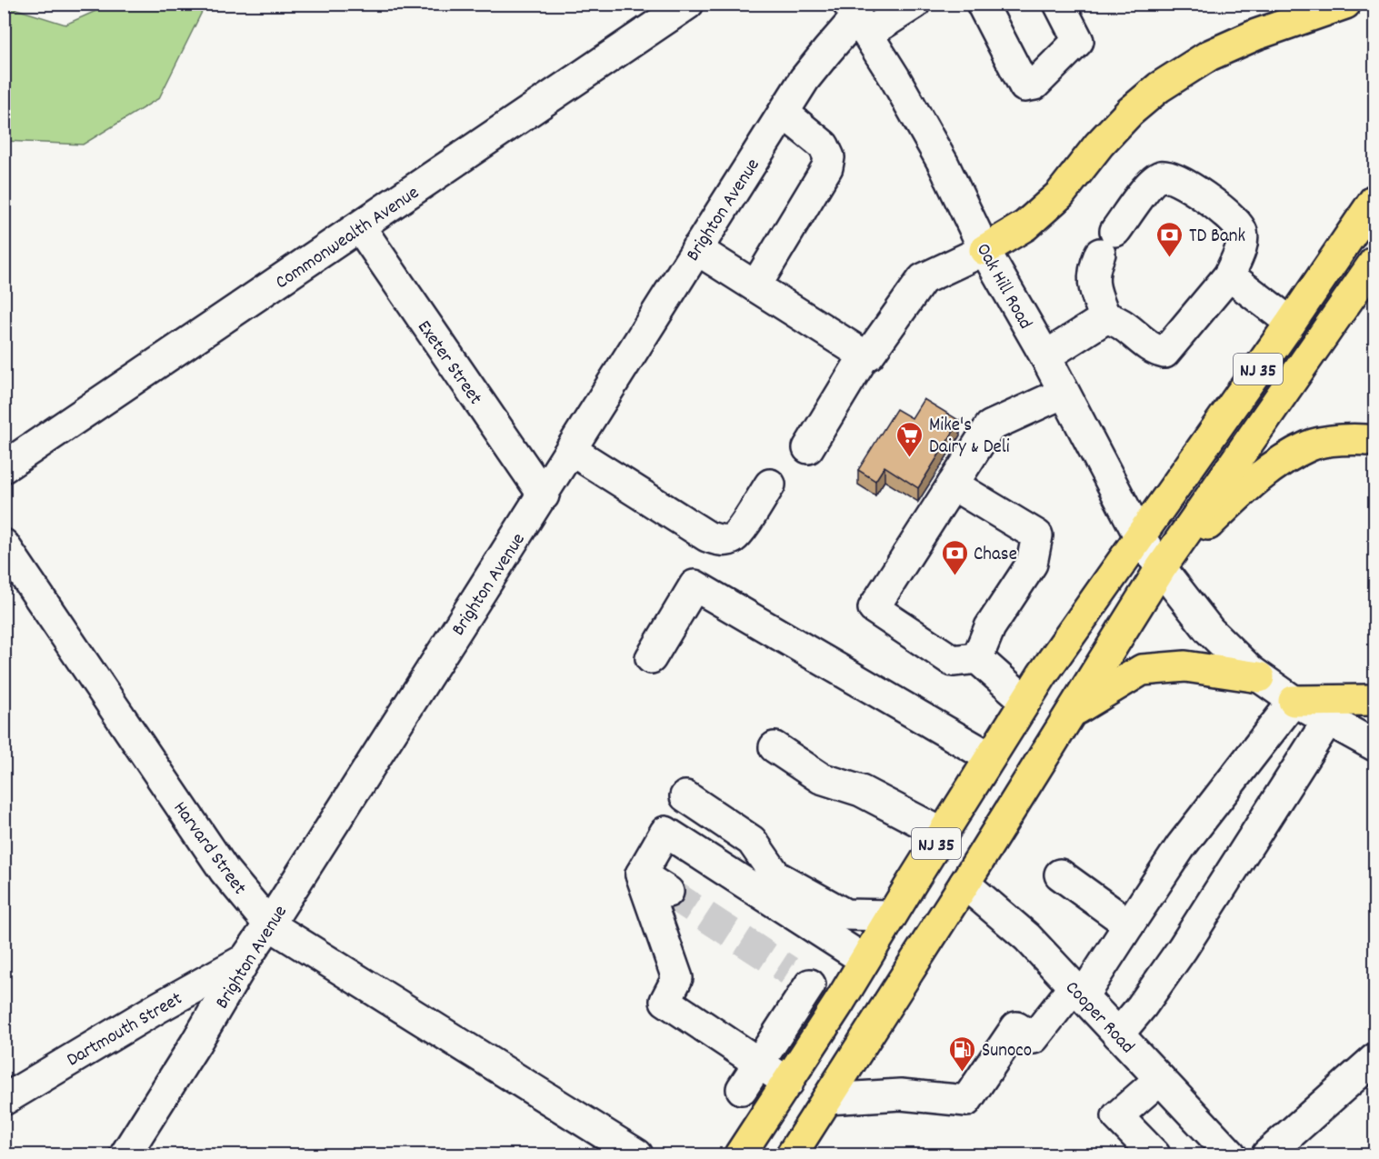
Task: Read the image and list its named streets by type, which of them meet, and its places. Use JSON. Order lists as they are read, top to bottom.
{
  "streets": {
    "highway": ["NJ 35"],
    "street": [
      "Brighton Avenue",
      "Commonwealth Avenue",
      "Oak Hill Road",
      "Exeter Street",
      "Harvard Street",
      "Cooper Road",
      "Dartmouth Street"
    ]
  },
  "crossings": [
    ["Brighton Avenue", "Oak Hill Road"],
    ["Brighton Avenue", "Exeter Street"],
    ["Brighton Avenue", "Harvard Street"],
    ["Brighton Avenue", "Dartmouth Street"],
    ["Commonwealth Avenue", "Exeter Street"],
    ["Oak Hill Road", "NJ 35"],
    ["NJ 35", "Cooper Road"]
  ],
  "places": {
    "bank": ["TD Bank", "Chase"],
    "supermarket": ["Mike's Dairy & Deli"],
    "fuel station": ["Sunoco"]
  }
}
